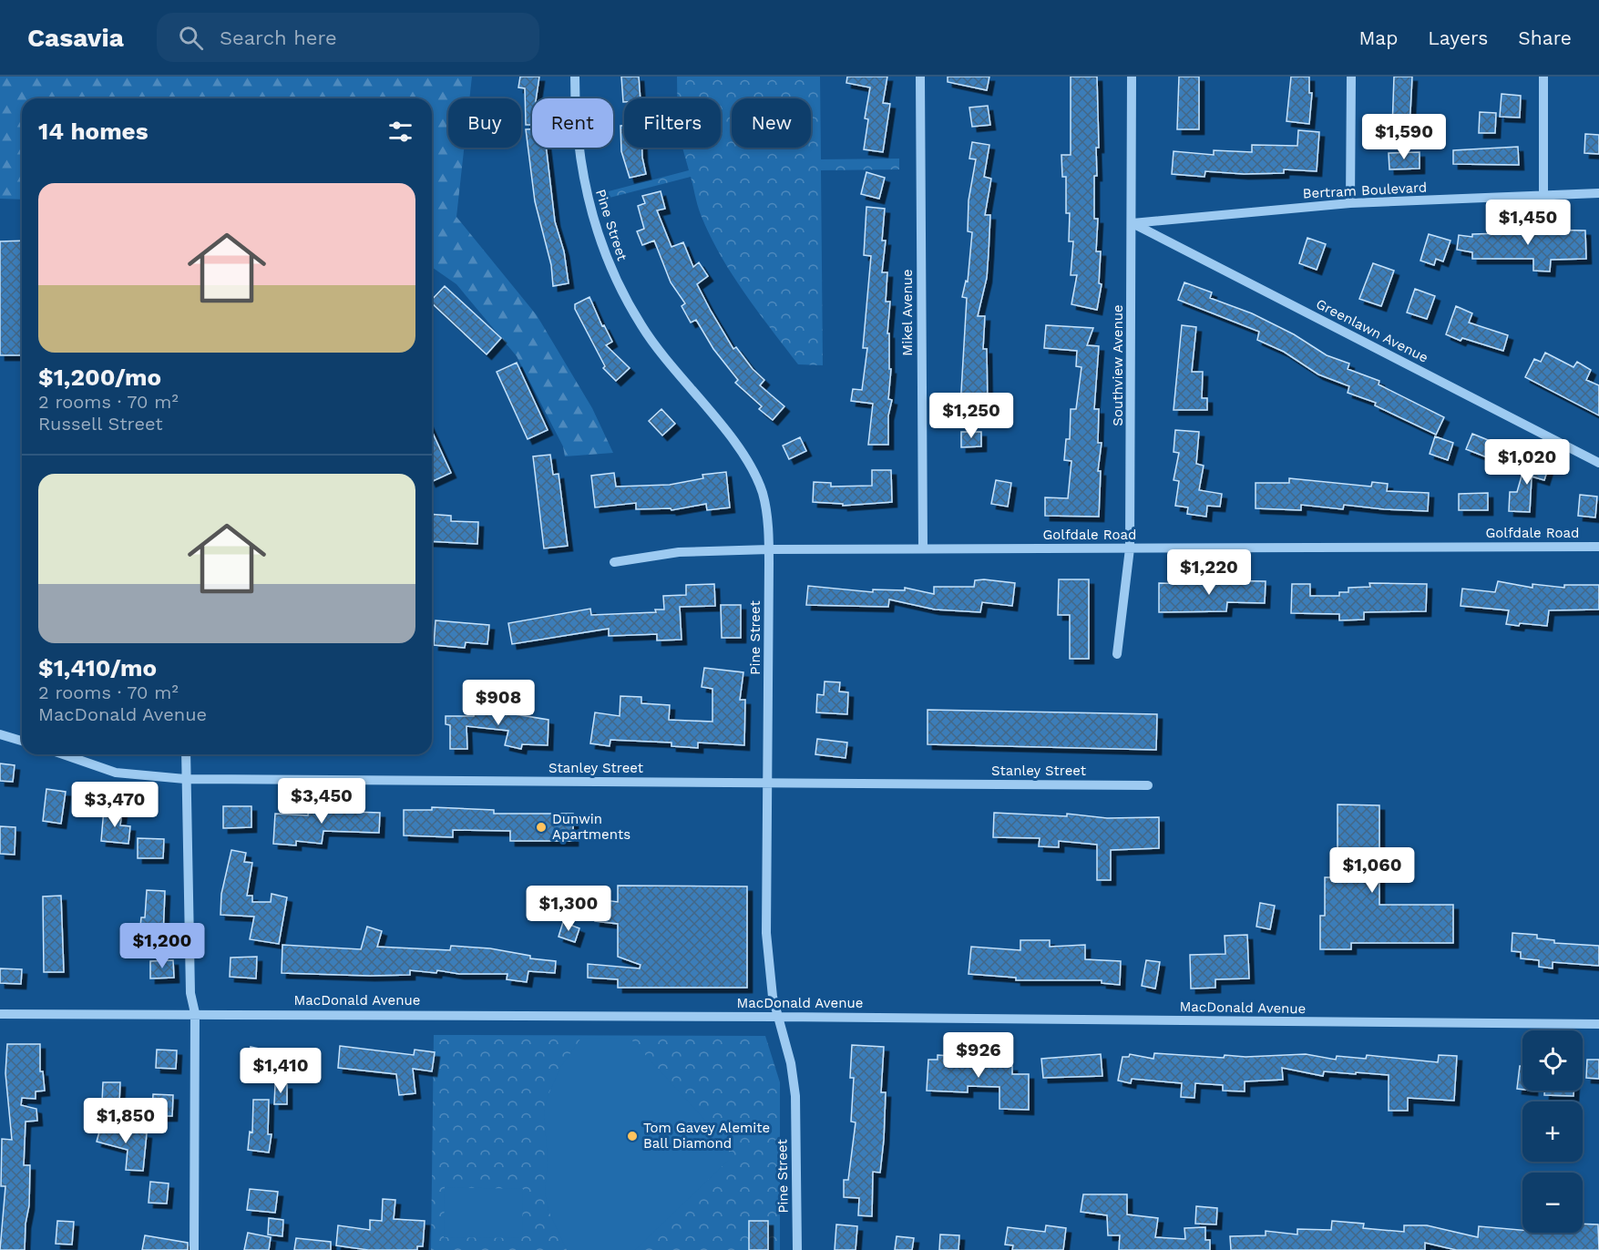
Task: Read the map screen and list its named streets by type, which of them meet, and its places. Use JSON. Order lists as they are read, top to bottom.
{
  "streets": {
    "street": [
      "Bertram Boulevard",
      "Pine Street",
      "Mikel Avenue",
      "Greenlawn Avenue",
      "Southview Avenue",
      "Golfdale Road",
      "Stanley Street",
      "MacDonald Avenue"
    ]
  },
  "crossings": [
    ["Bertram Boulevard", "Greenlawn Avenue"],
    ["Bertram Boulevard", "Southview Avenue"],
    ["Pine Street", "Golfdale Road"],
    ["Pine Street", "Stanley Street"],
    ["Pine Street", "MacDonald Avenue"],
    ["Mikel Avenue", "Golfdale Road"],
    ["Greenlawn Avenue", "Southview Avenue"],
    ["Southview Avenue", "Golfdale Road"]
  ],
  "places": ["Dunwin Apartments", "Tom Gavey Alemite Ball Diamond"],
  "page": {
    "header": "Casavia",
    "search": "Search here",
    "nav": ["Map", "Layers", "Share"],
    "chip": [
      "Buy",
      "Rent",
      "Filters",
      "New"
    ],
    "heading": "14 homes",
    "price": [
      "$1,590",
      "$1,450",
      "$1,250",
      "$1,020",
      "$1,220",
      "$908",
      "$3,450",
      "$3,470",
      "$1,060",
      "$1,300",
      "$1,200",
      "$926",
      "$1,410",
      "$1,850"
    ],
    "list": [
      {
        "name": "$1,200/mo",
        "note": "2 rooms · 70 m² · Russell Street"
      },
      {
        "name": "$1,410/mo",
        "note": "2 rooms · 70 m² · MacDonald Avenue"
      }
    ],
    "map_buttons": ["+", "−"]
  }
}
